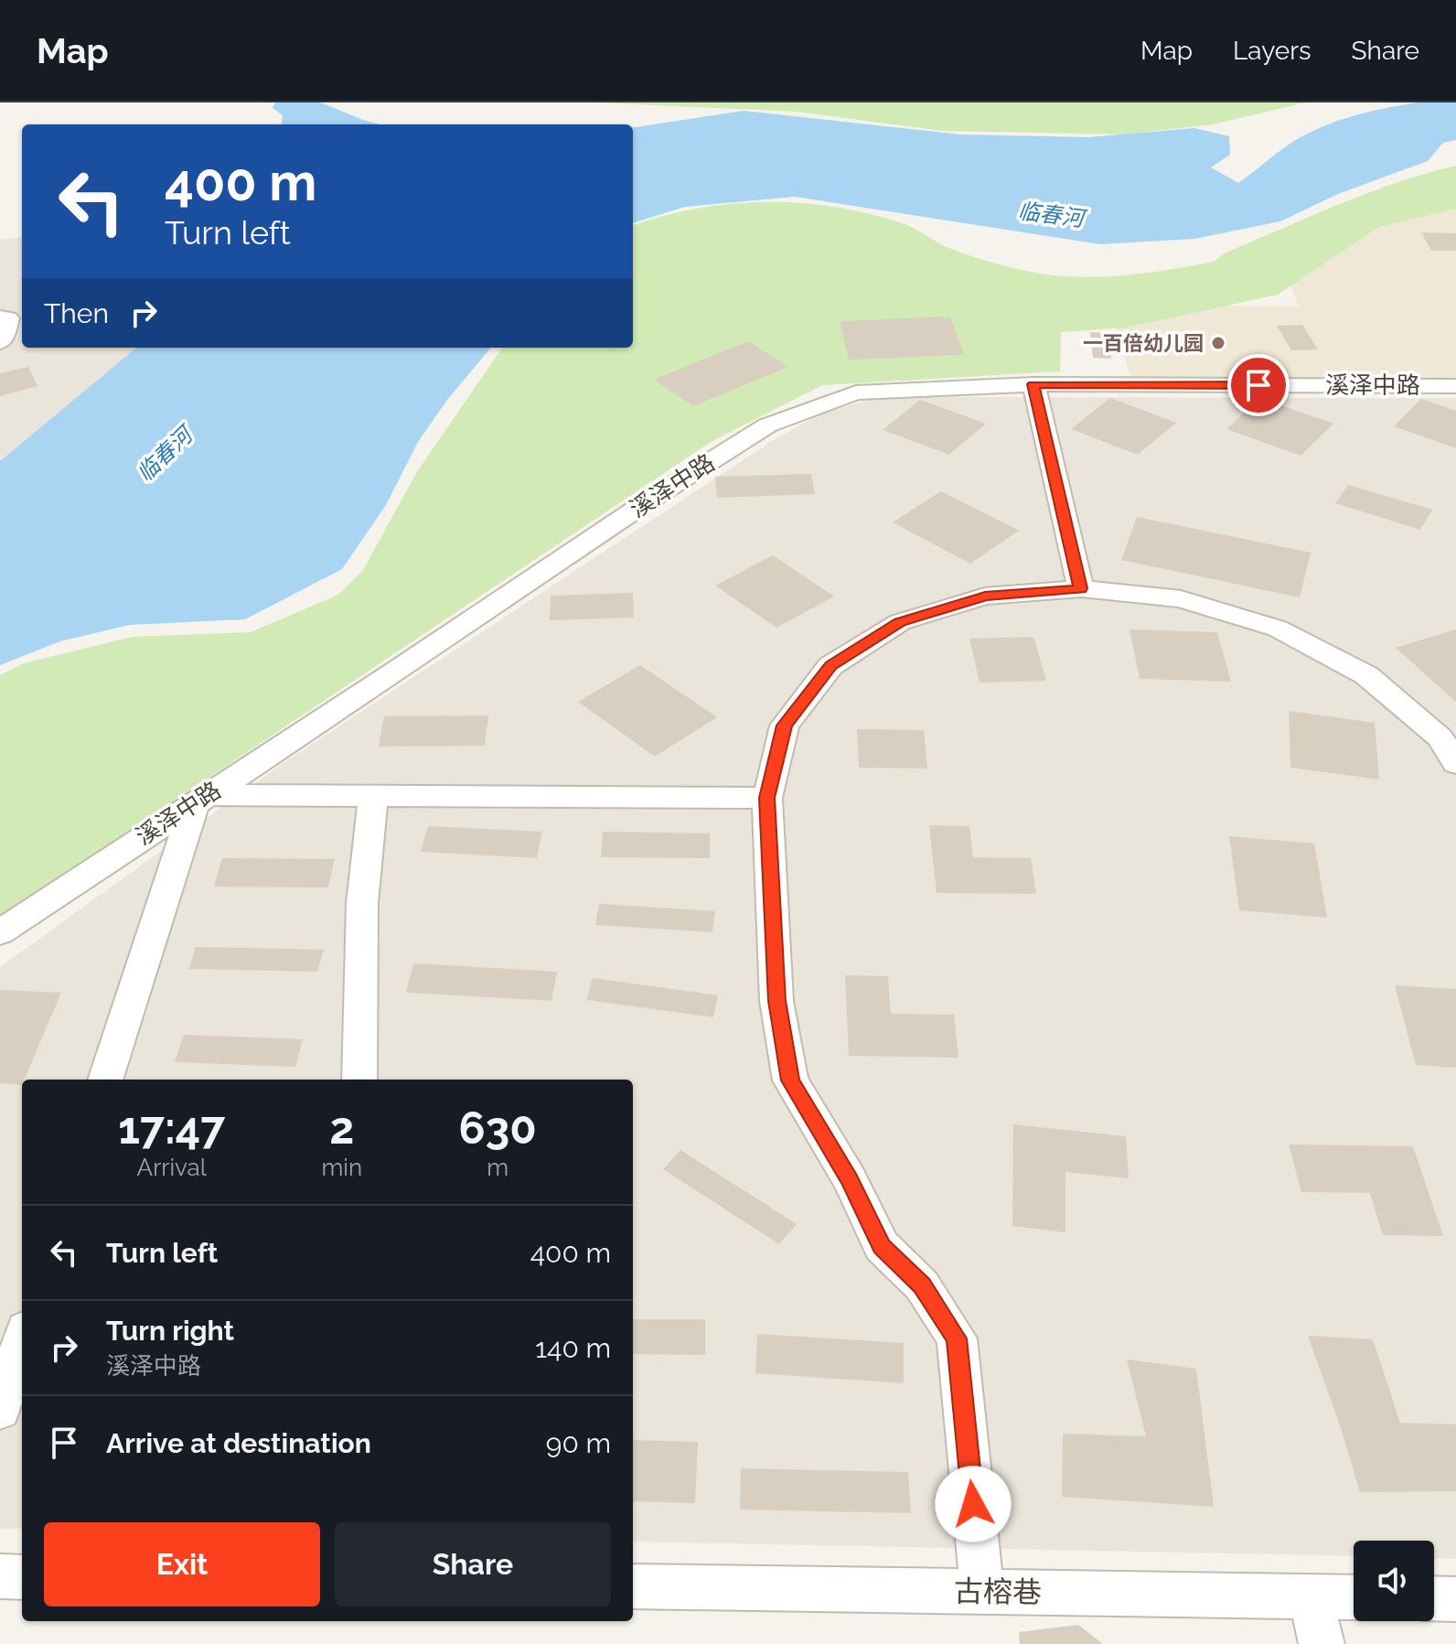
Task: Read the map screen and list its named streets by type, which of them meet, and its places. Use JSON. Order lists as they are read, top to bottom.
{
  "streets": {
    "street": ["溪泽中路", "古榕巷"]
  },
  "water": ["临春河"],
  "places": ["一百倍幼儿园"],
  "page": {
    "header": "Map",
    "nav": ["Map", "Layers", "Share"],
    "turn": ["400 m", "Turn left"],
    "then": "Then",
    "eta": [
      "17:47",
      "Arrival",
      "2",
      "min",
      "630",
      "m"
    ],
    "list": [
      {
        "name": "Turn left",
        "value": "400 m"
      },
      {
        "name": "Turn right",
        "note": "溪泽中路",
        "value": "140 m"
      },
      {
        "name": "Arrive at destination",
        "value": "90 m"
      }
    ],
    "buttons": ["Exit", "Share"]
  }
}
